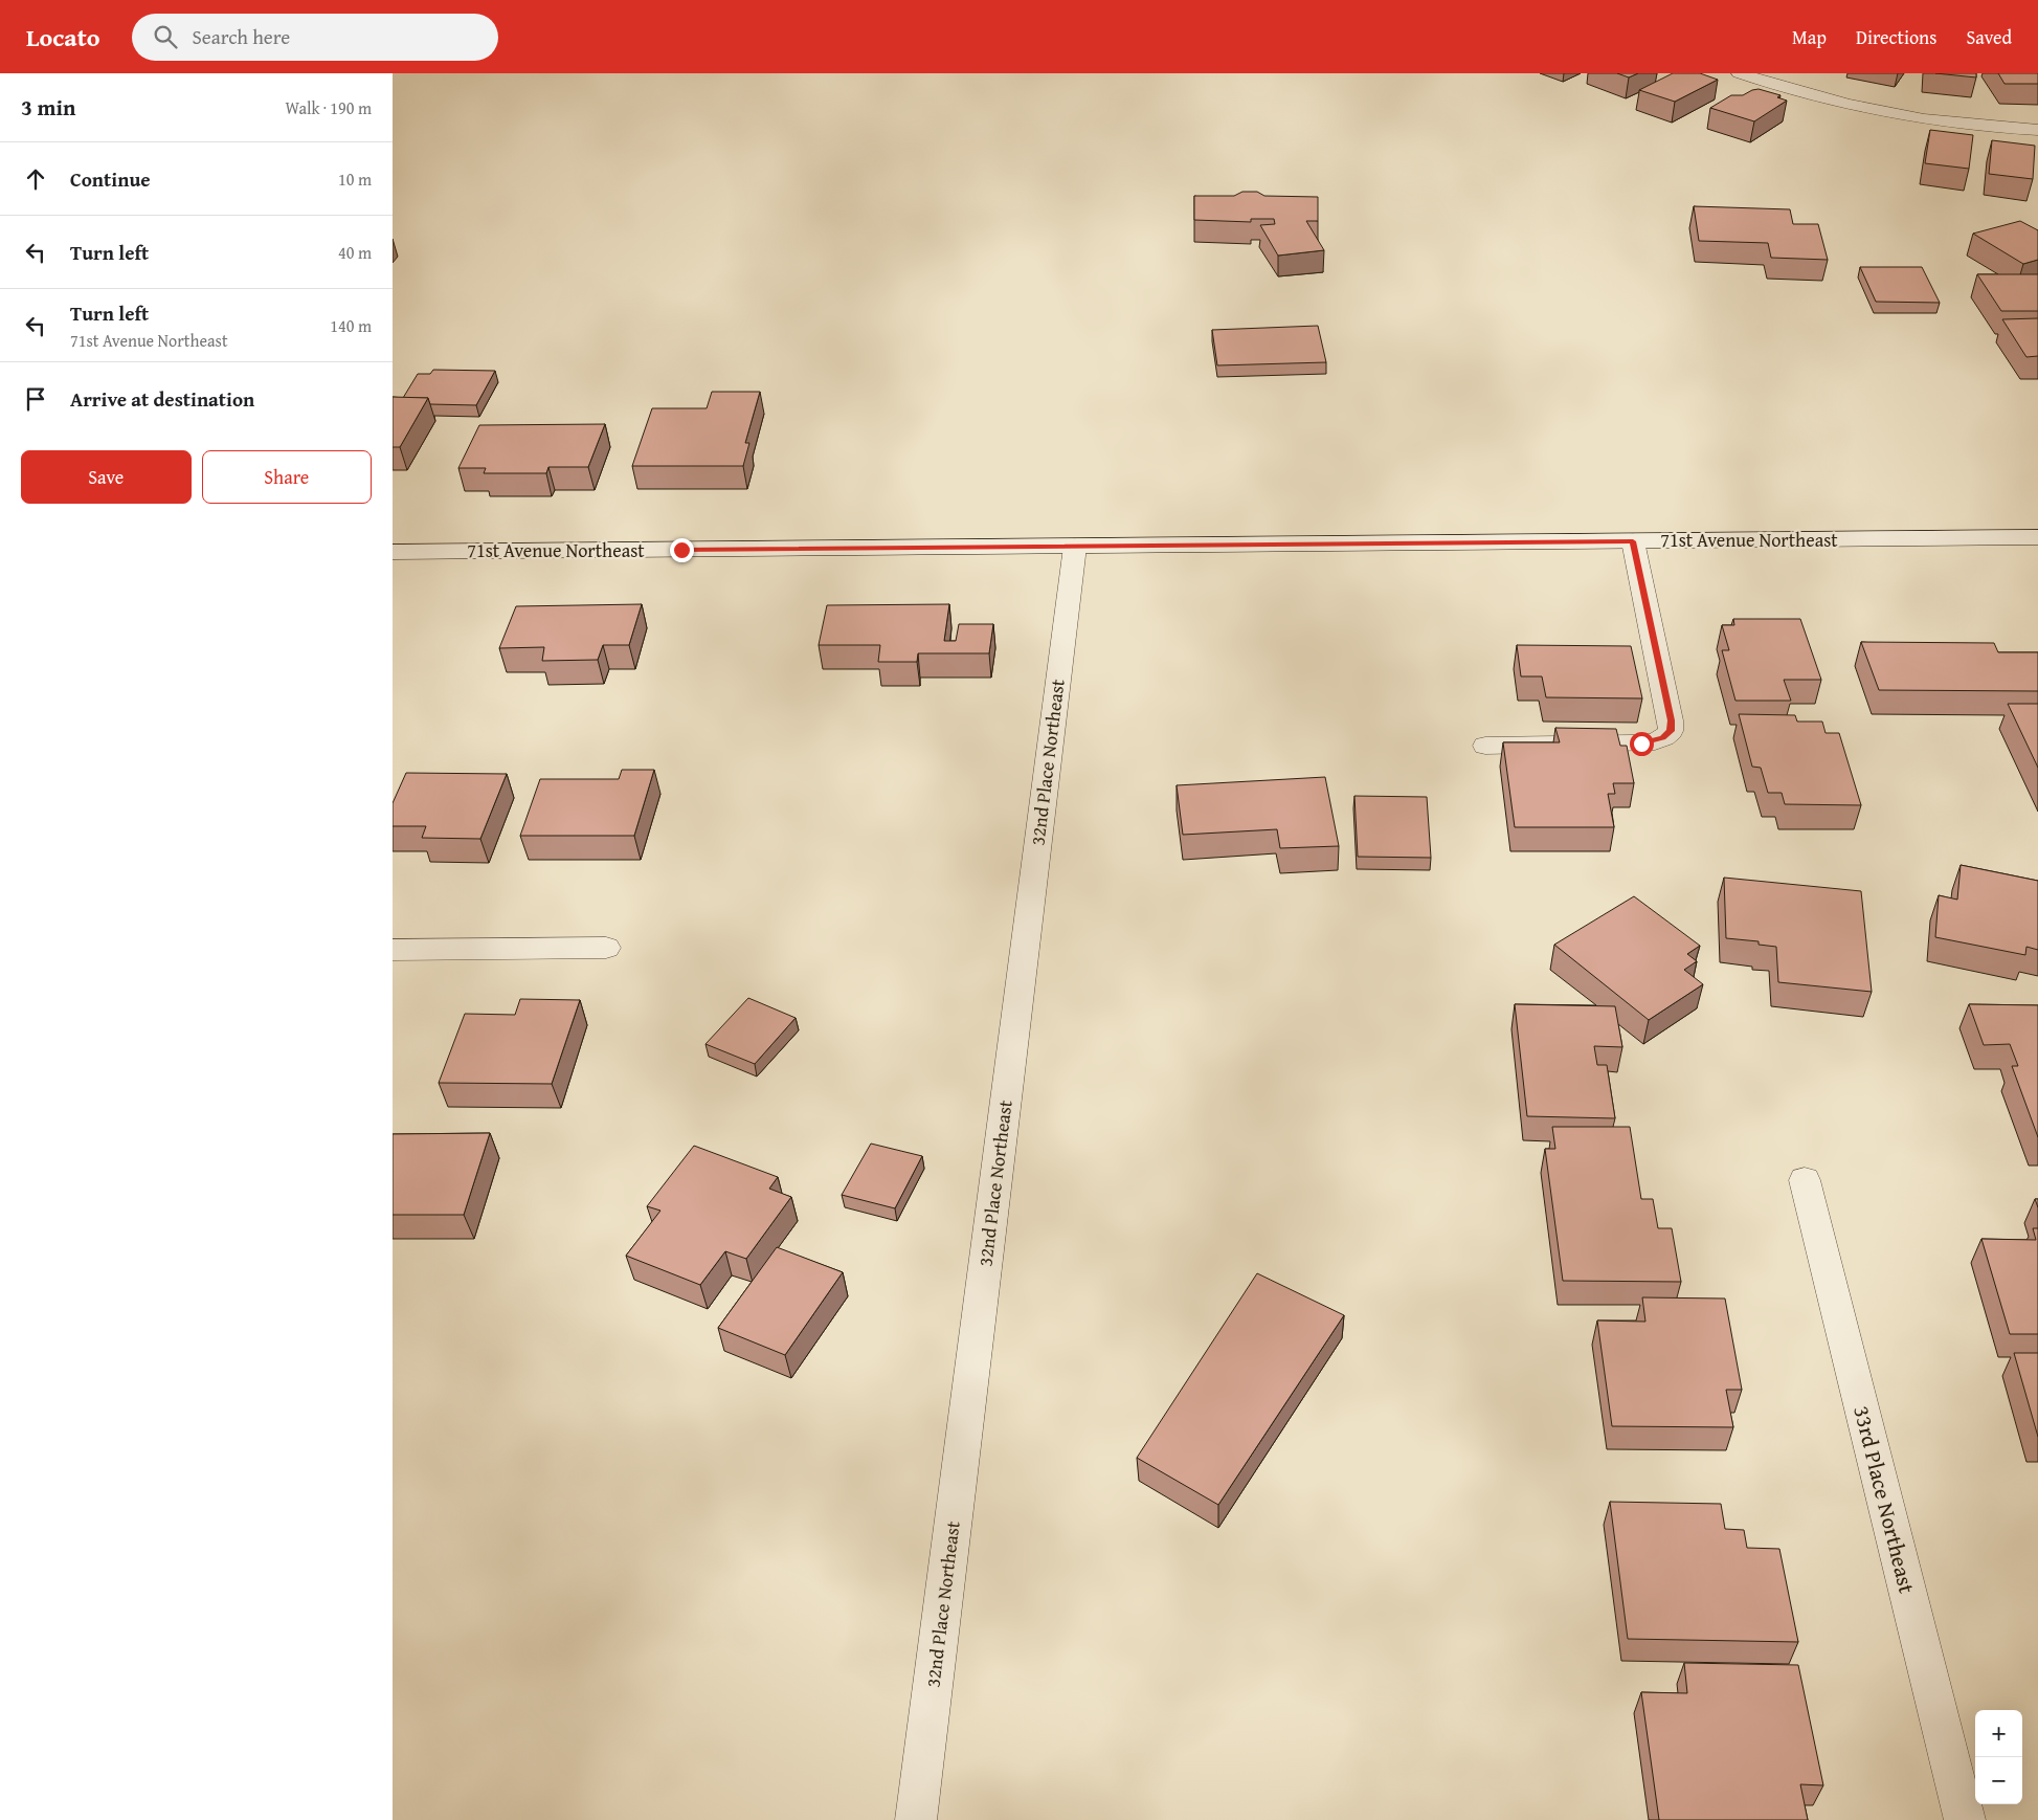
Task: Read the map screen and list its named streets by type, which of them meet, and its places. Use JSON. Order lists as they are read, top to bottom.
{
  "streets": {
    "street": ["71st Avenue Northeast", "32nd Place Northeast", "33rd Place Northeast"]
  },
  "crossings": [
    ["71st Avenue Northeast", "32nd Place Northeast"]
  ],
  "page": {
    "header": "Locato",
    "search": "Search here",
    "nav": ["Map", "Directions", "Saved"],
    "heading": ["3 min", "Walk · 190 m"],
    "list": [
      ["Continue", "10 m"],
      ["Turn left", "40 m"],
      ["Turn left", "71st Avenue Northeast", "140 m"],
      "Arrive at destination"
    ],
    "buttons": ["Save", "Share"],
    "map_buttons": ["+", "−"]
  }
}
